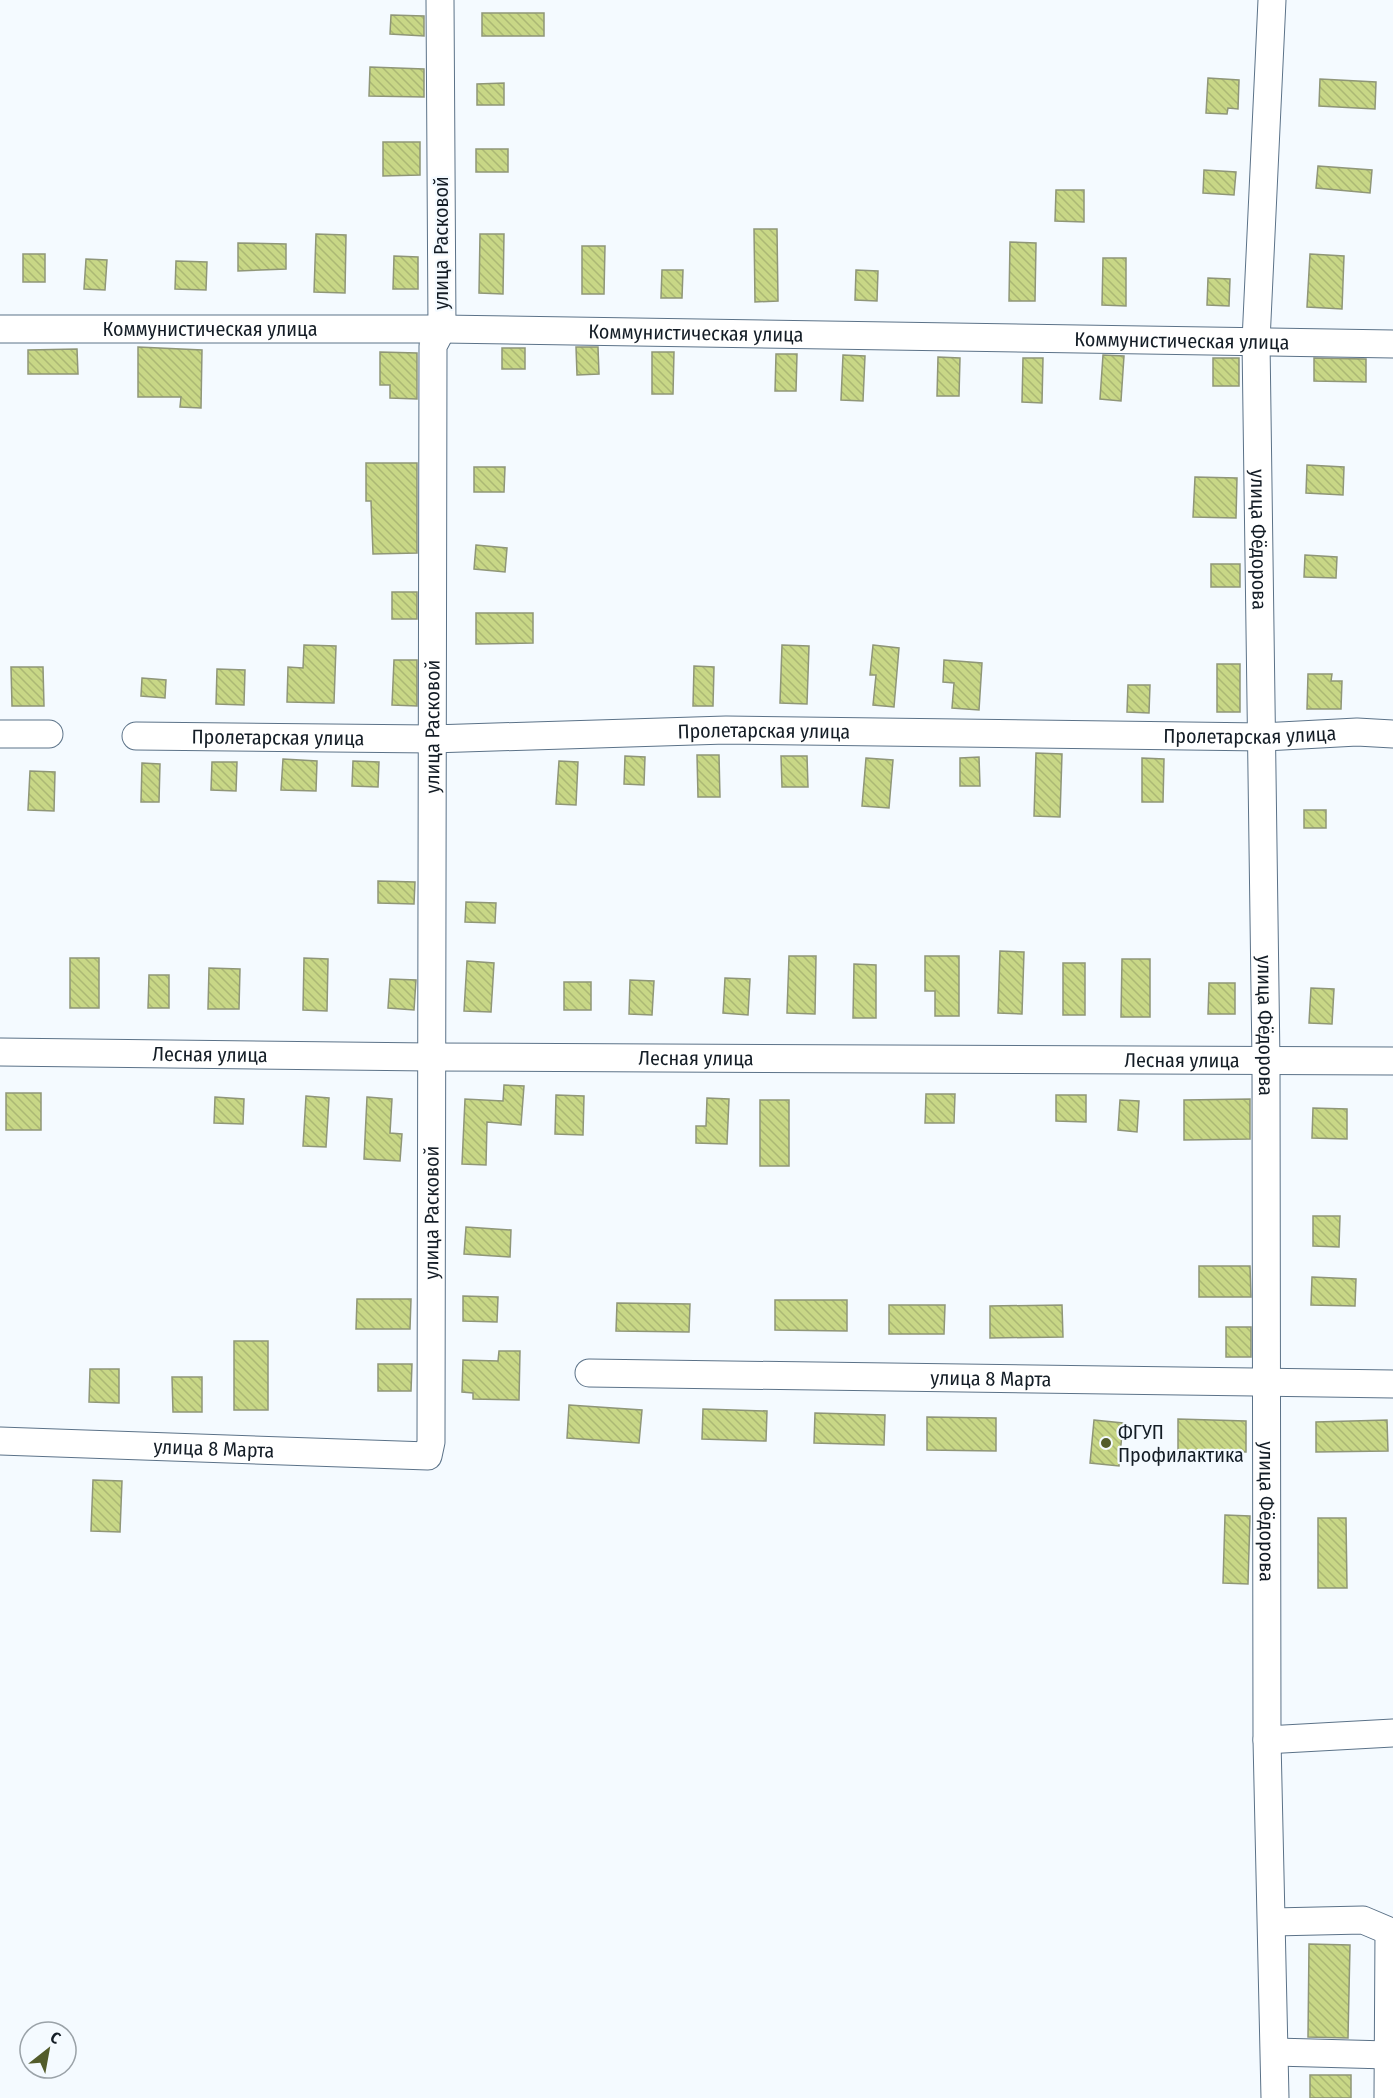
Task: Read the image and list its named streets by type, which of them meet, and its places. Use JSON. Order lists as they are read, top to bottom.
{
  "streets": {
    "street": [
      "улица Расковой",
      "Коммунистическая улица",
      "улица Фёдорова",
      "Пролетарская улица",
      "Лесная улица",
      "улица 8 Марта"
    ]
  },
  "crossings": [
    ["улица Расковой", "Коммунистическая улица"],
    ["улица Расковой", "Пролетарская улица"],
    ["улица Расковой", "Лесная улица"],
    ["улица Расковой", "улица 8 Марта"],
    ["Коммунистическая улица", "улица Фёдорова"],
    ["улица Фёдорова", "Пролетарская улица"],
    ["улица Фёдорова", "Лесная улица"],
    ["улица Фёдорова", "улица 8 Марта"]
  ],
  "places": ["ФГУП Профилактика"],
  "north": "top right"
}
